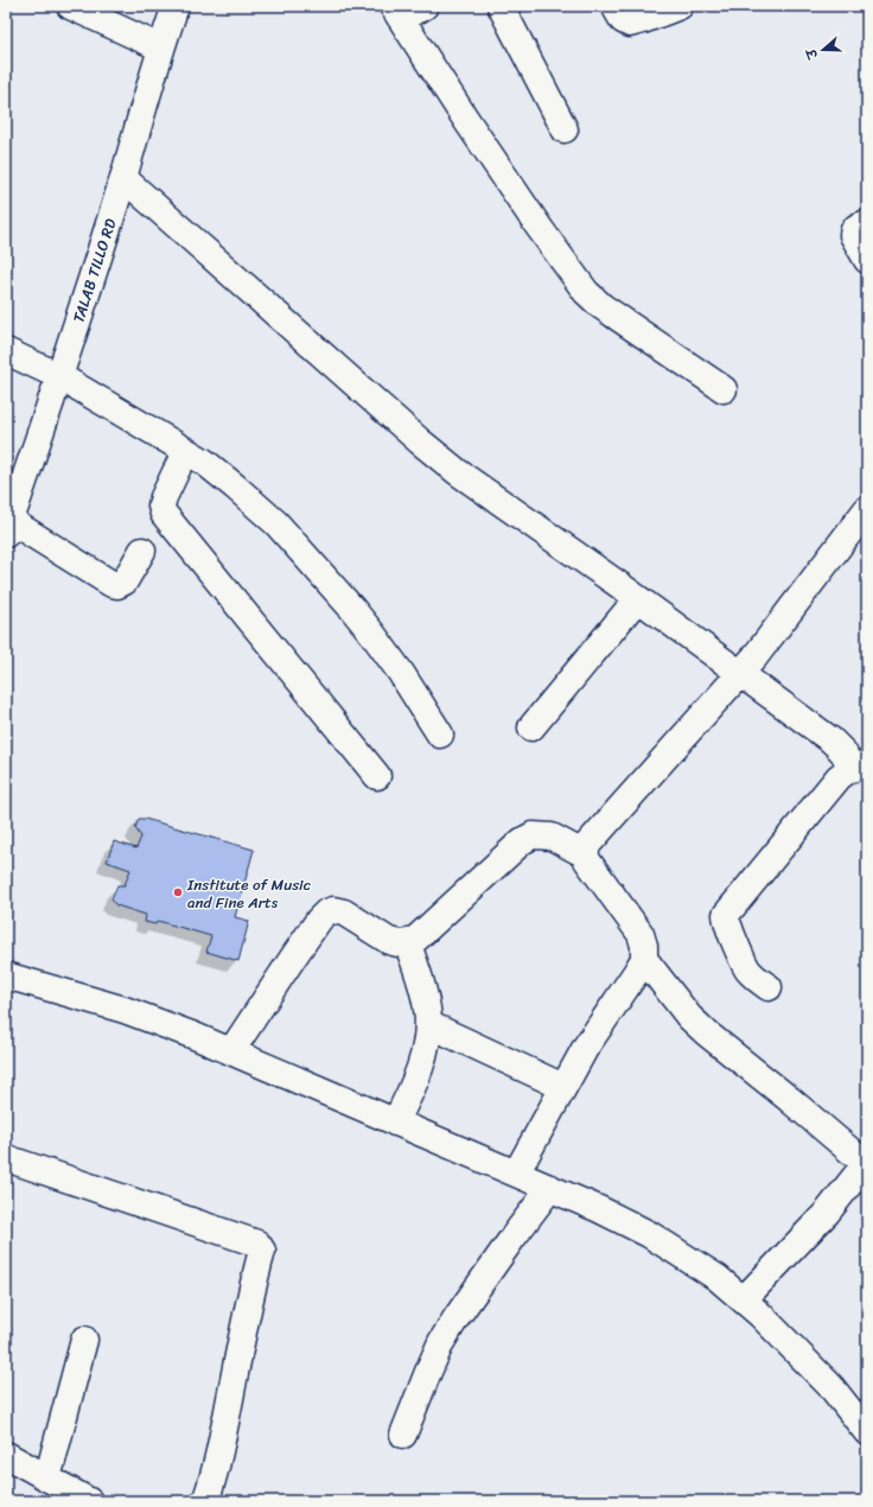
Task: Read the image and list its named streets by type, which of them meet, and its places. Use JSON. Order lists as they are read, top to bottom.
{
  "streets": {
    "street": ["TALAB TILLO RD"]
  },
  "places": ["Institute of Music and Fine Arts"],
  "north": "left"
}
